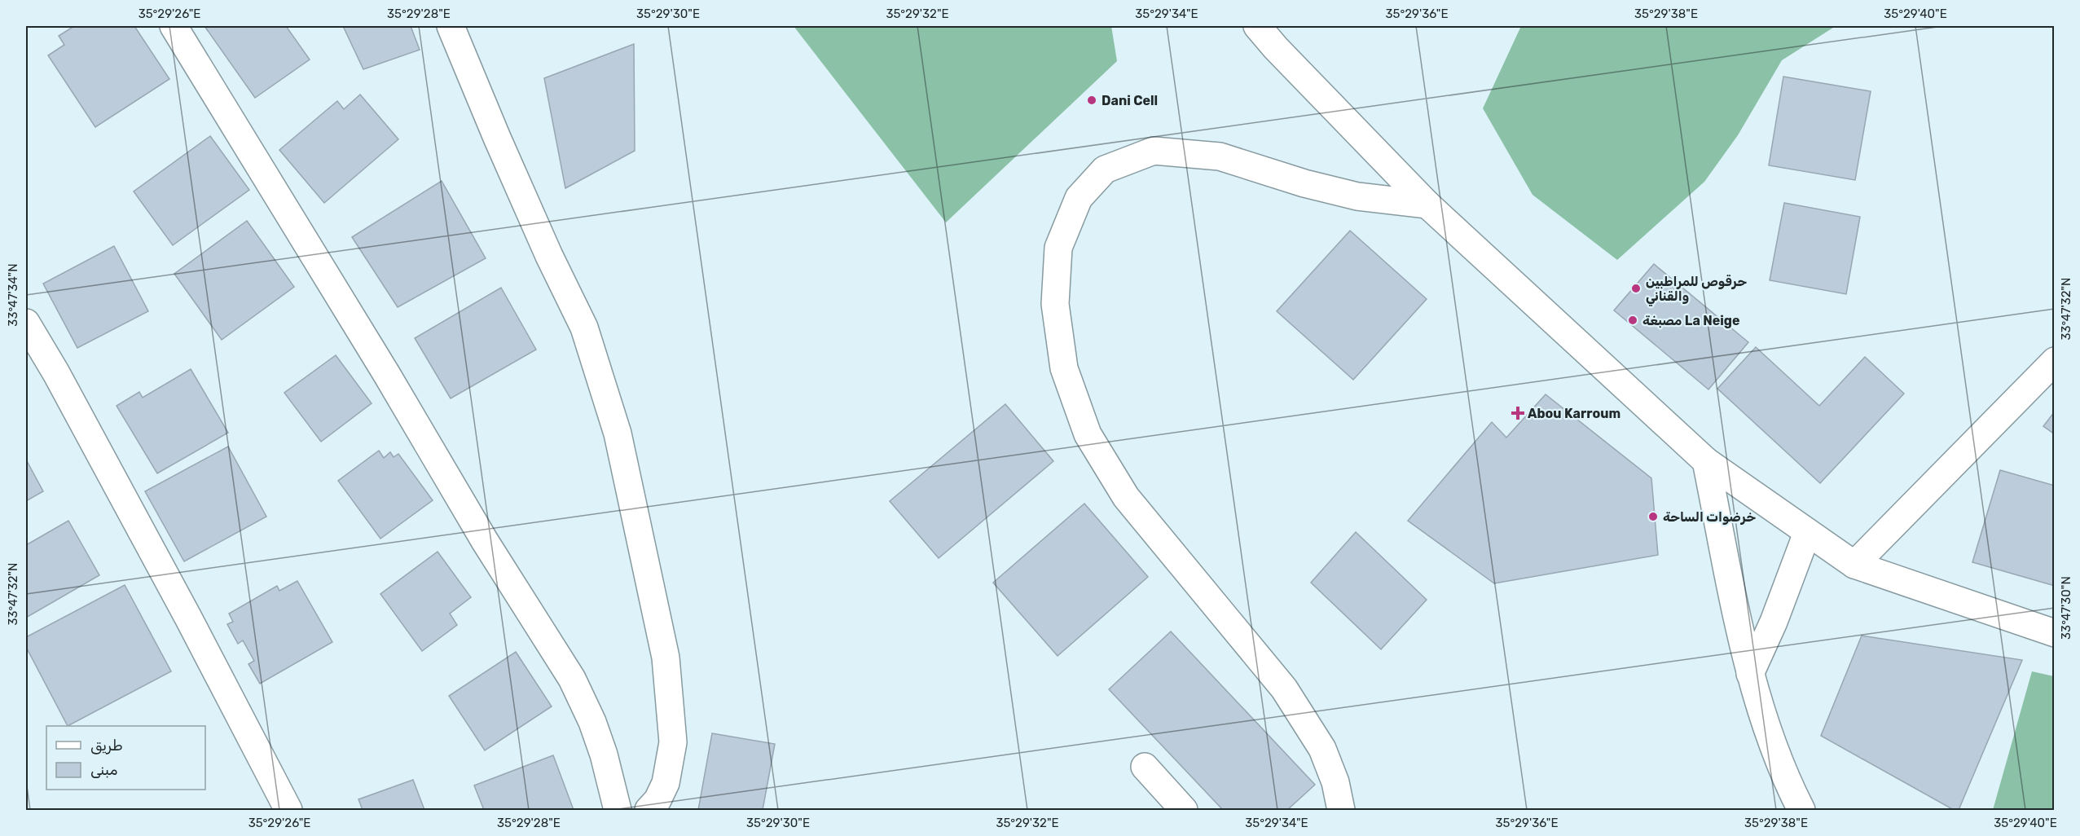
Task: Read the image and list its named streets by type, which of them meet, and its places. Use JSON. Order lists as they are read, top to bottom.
{
  "places": {
    "other": [
      "Dani Cell",
      "حرقوص للمراطبين والقناني",
      "مصبغة La Neige",
      "خرضوات الساحة"
    ],
    "health": ["Abou Karroum"]
  },
  "legend": ["طريق", "مبنى"],
  "coordinates": [
    "35°29'26\"E",
    "35°29'28\"E",
    "35°29'30\"E",
    "35°29'32\"E",
    "35°29'34\"E",
    "35°29'36\"E",
    "35°29'38\"E",
    "35°29'40\"E",
    "33°47'34\"N",
    "33°47'32\"N",
    "33°47'30\"N"
  ]
}
